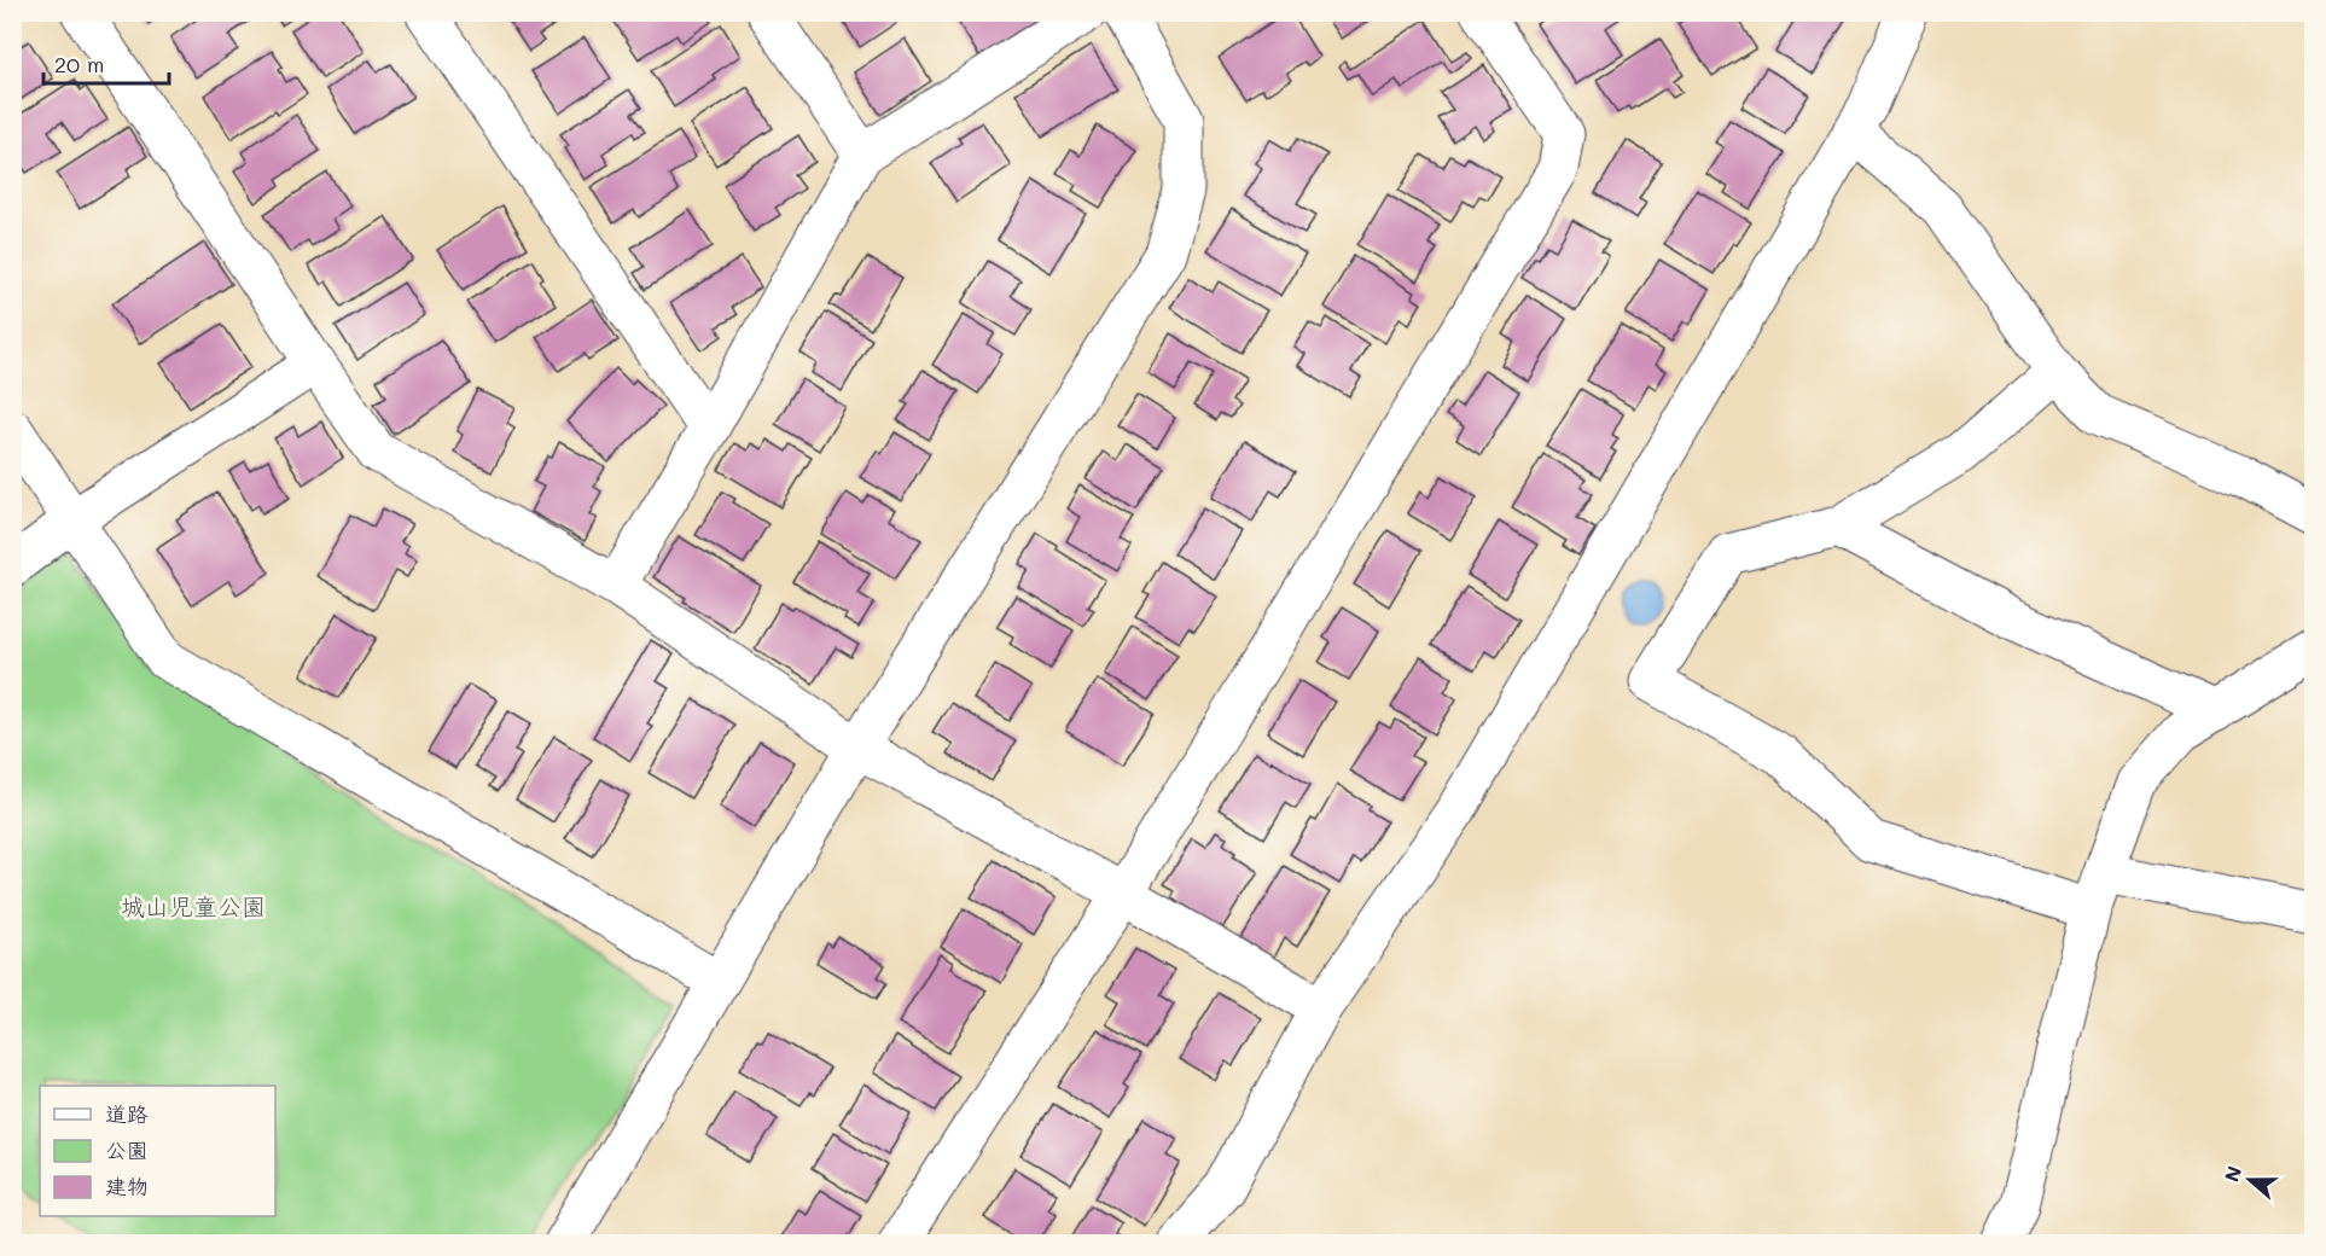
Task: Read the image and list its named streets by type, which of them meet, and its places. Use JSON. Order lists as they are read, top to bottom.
{
  "parks": ["城山児童公園"],
  "legend": ["道路", "公園", "建物"],
  "scale_bar": "20 m",
  "north": "left"
}
